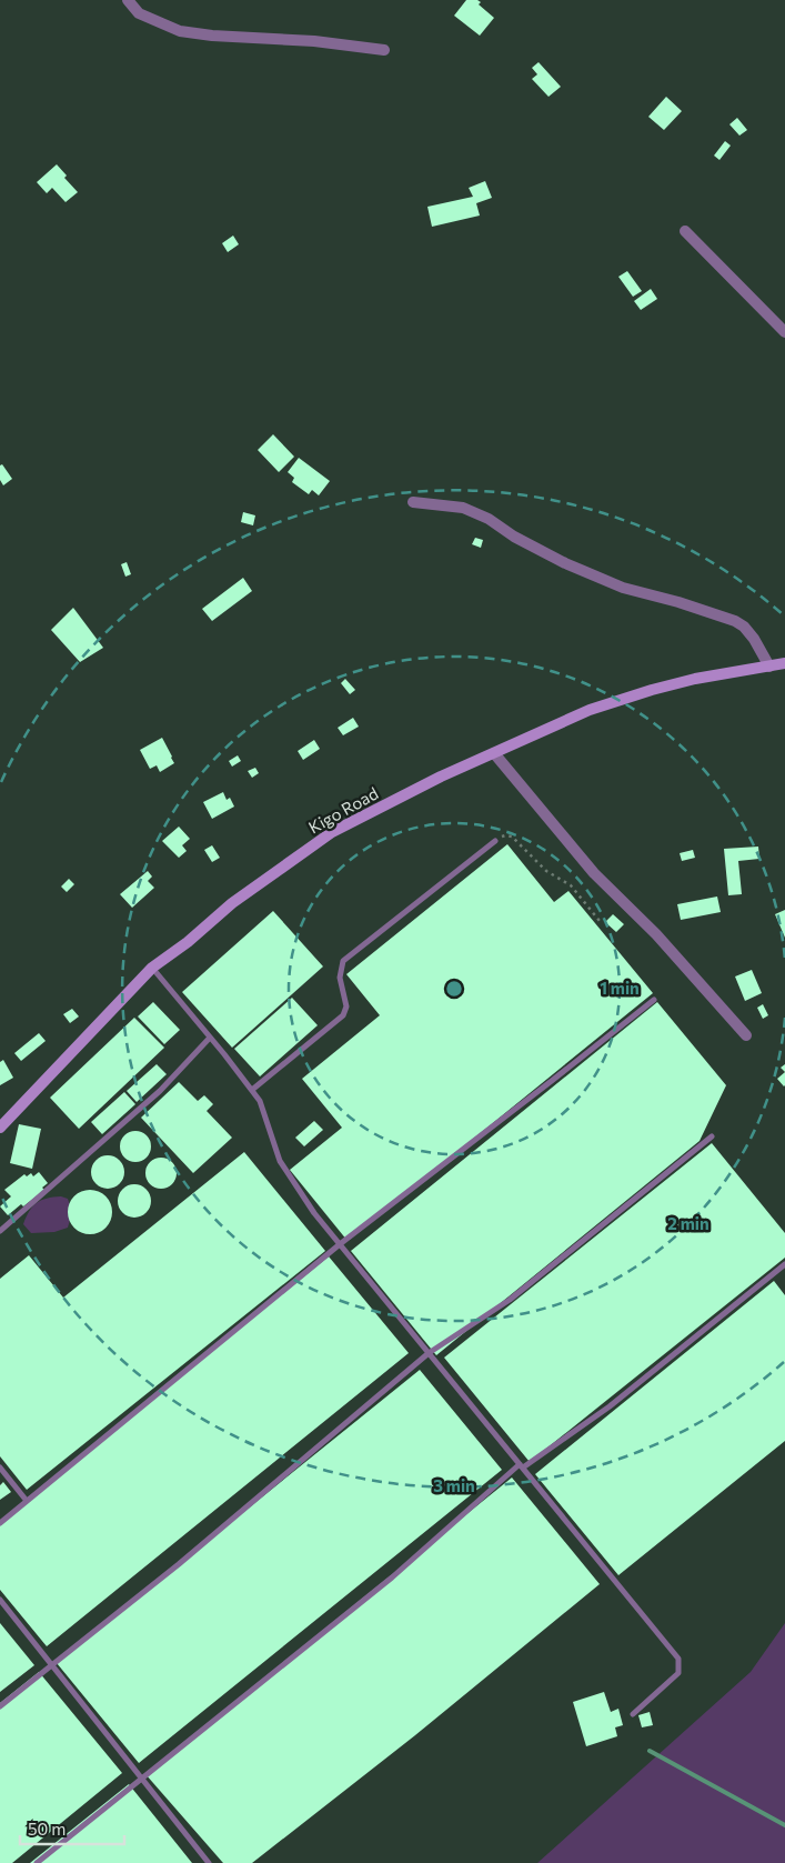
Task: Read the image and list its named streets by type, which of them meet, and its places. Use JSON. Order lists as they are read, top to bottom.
{
  "streets": {
    "street": ["Kigo Road"]
  },
  "scale_bar": "50 m",
  "rings": ["1 min", "2 min", "3 min"]
}
